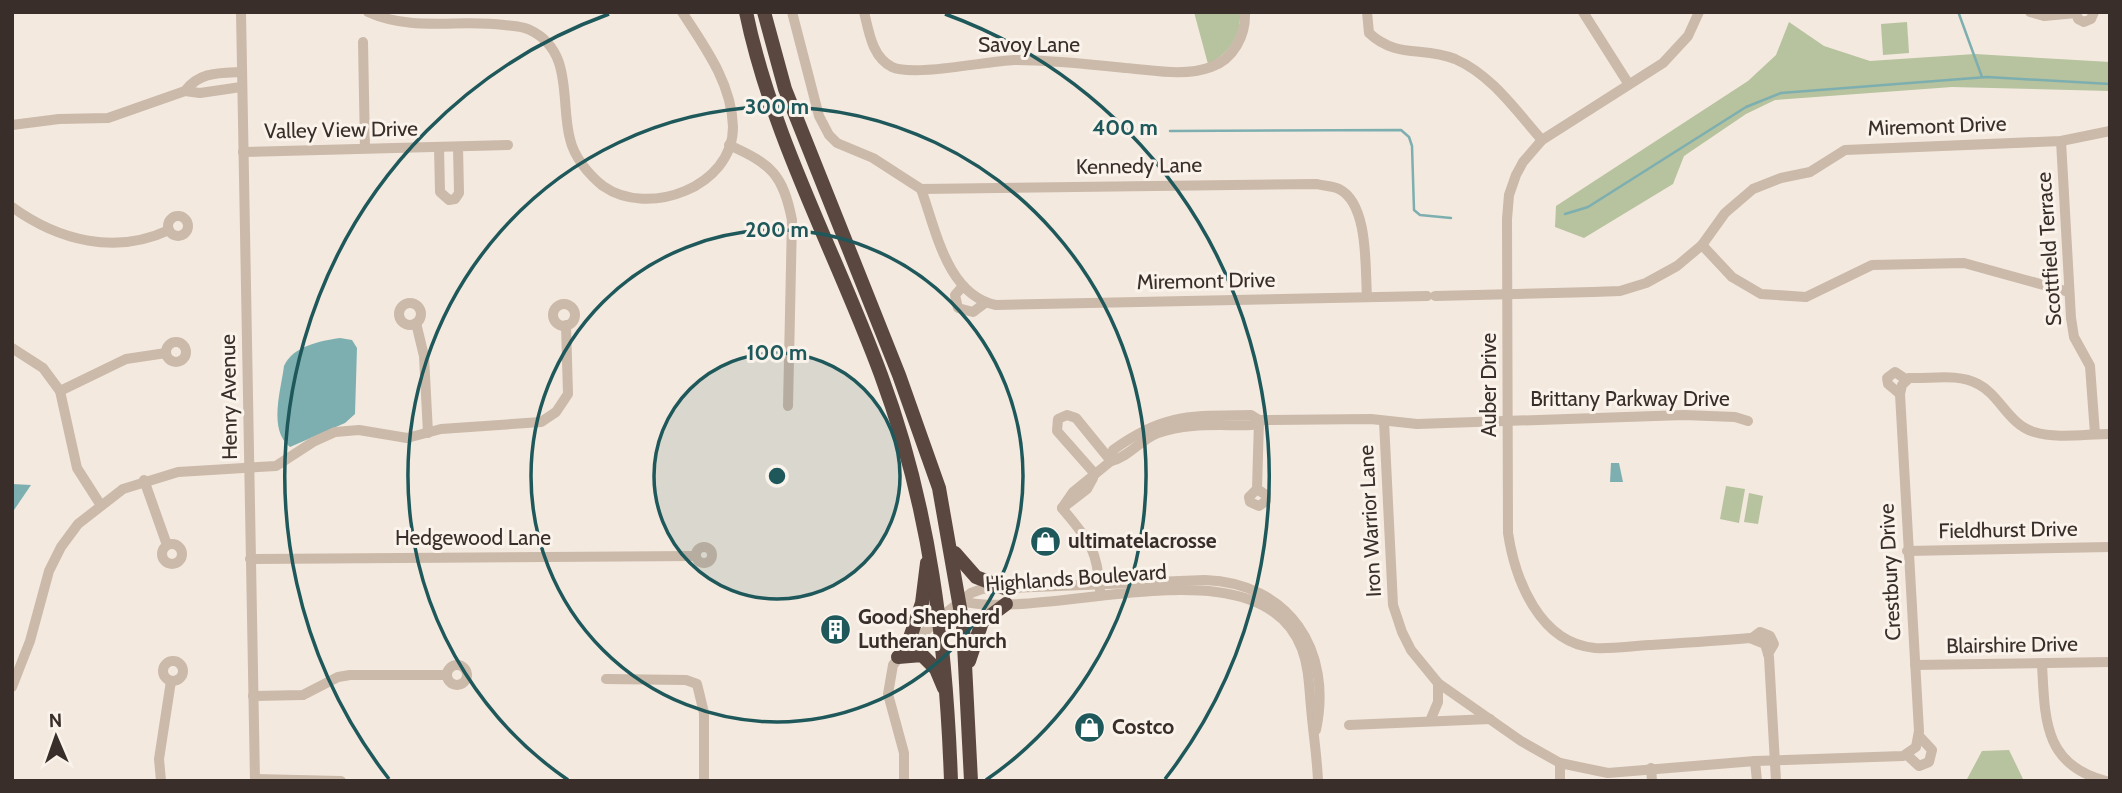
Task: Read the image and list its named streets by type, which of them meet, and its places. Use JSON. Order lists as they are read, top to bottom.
{
  "streets": {
    "street": [
      "Savoy Lane",
      "Miremont Drive",
      "Valley View Drive",
      "Kennedy Lane",
      "Scottfield Terrace",
      "Auber Drive",
      "Henry Avenue",
      "Brittany Parkway Drive",
      "Iron Warrior Lane",
      "Fieldhurst Drive",
      "Hedgewood Lane",
      "Crestbury Drive",
      "Highlands Boulevard",
      "Blairshire Drive"
    ]
  },
  "crossings": [
    ["Miremont Drive", "Kennedy Lane"],
    ["Miremont Drive", "Scottfield Terrace"],
    ["Miremont Drive", "Auber Drive"],
    ["Valley View Drive", "Henry Avenue"],
    ["Scottfield Terrace", "Crestbury Drive"],
    ["Auber Drive", "Brittany Parkway Drive"],
    ["Auber Drive", "Iron Warrior Lane"],
    ["Henry Avenue", "Hedgewood Lane"],
    ["Brittany Parkway Drive", "Iron Warrior Lane"],
    ["Brittany Parkway Drive", "Highlands Boulevard"],
    ["Iron Warrior Lane", "Crestbury Drive"],
    ["Fieldhurst Drive", "Crestbury Drive"],
    ["Crestbury Drive", "Blairshire Drive"]
  ],
  "places": {
    "shop": ["ultimatelacrosse", "Costco"],
    "building": ["Good Shepherd Lutheran Church"]
  },
  "north": "top",
  "rings": [
    "300 m",
    "400 m",
    "200 m",
    "100 m"
  ]
}
